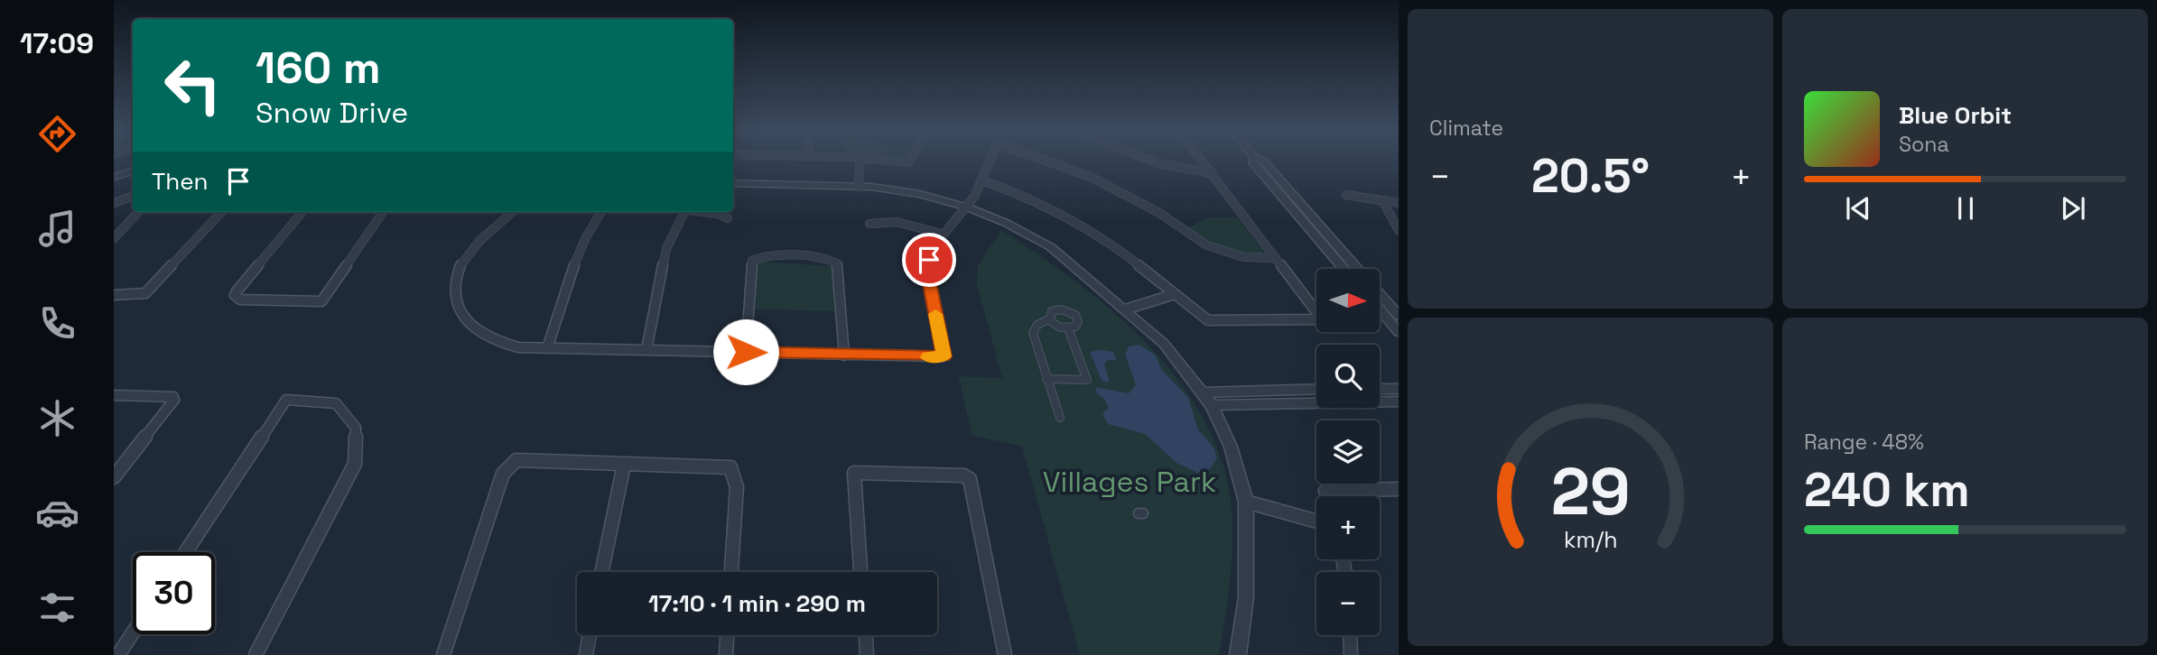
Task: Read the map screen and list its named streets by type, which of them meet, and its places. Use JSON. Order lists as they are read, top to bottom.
{
  "parks": ["Villages Park"],
  "north": "right",
  "page": {
    "tabs": "17:09",
    "tile": [
      "Climate",
      ["Range · 48%", "240 km"]
    ],
    "turn": ["160 m", "Snow Drive"],
    "song": ["Blue Orbit", "Sona"],
    "heat": ["−", "20.5°", "+"],
    "then": "Then",
    "map_buttons": ["+", "−"],
    "limit": "30",
    "trip": "17:10 · 1 min · 290 m",
    "gauge": ["29", "km/h"]
  }
}
